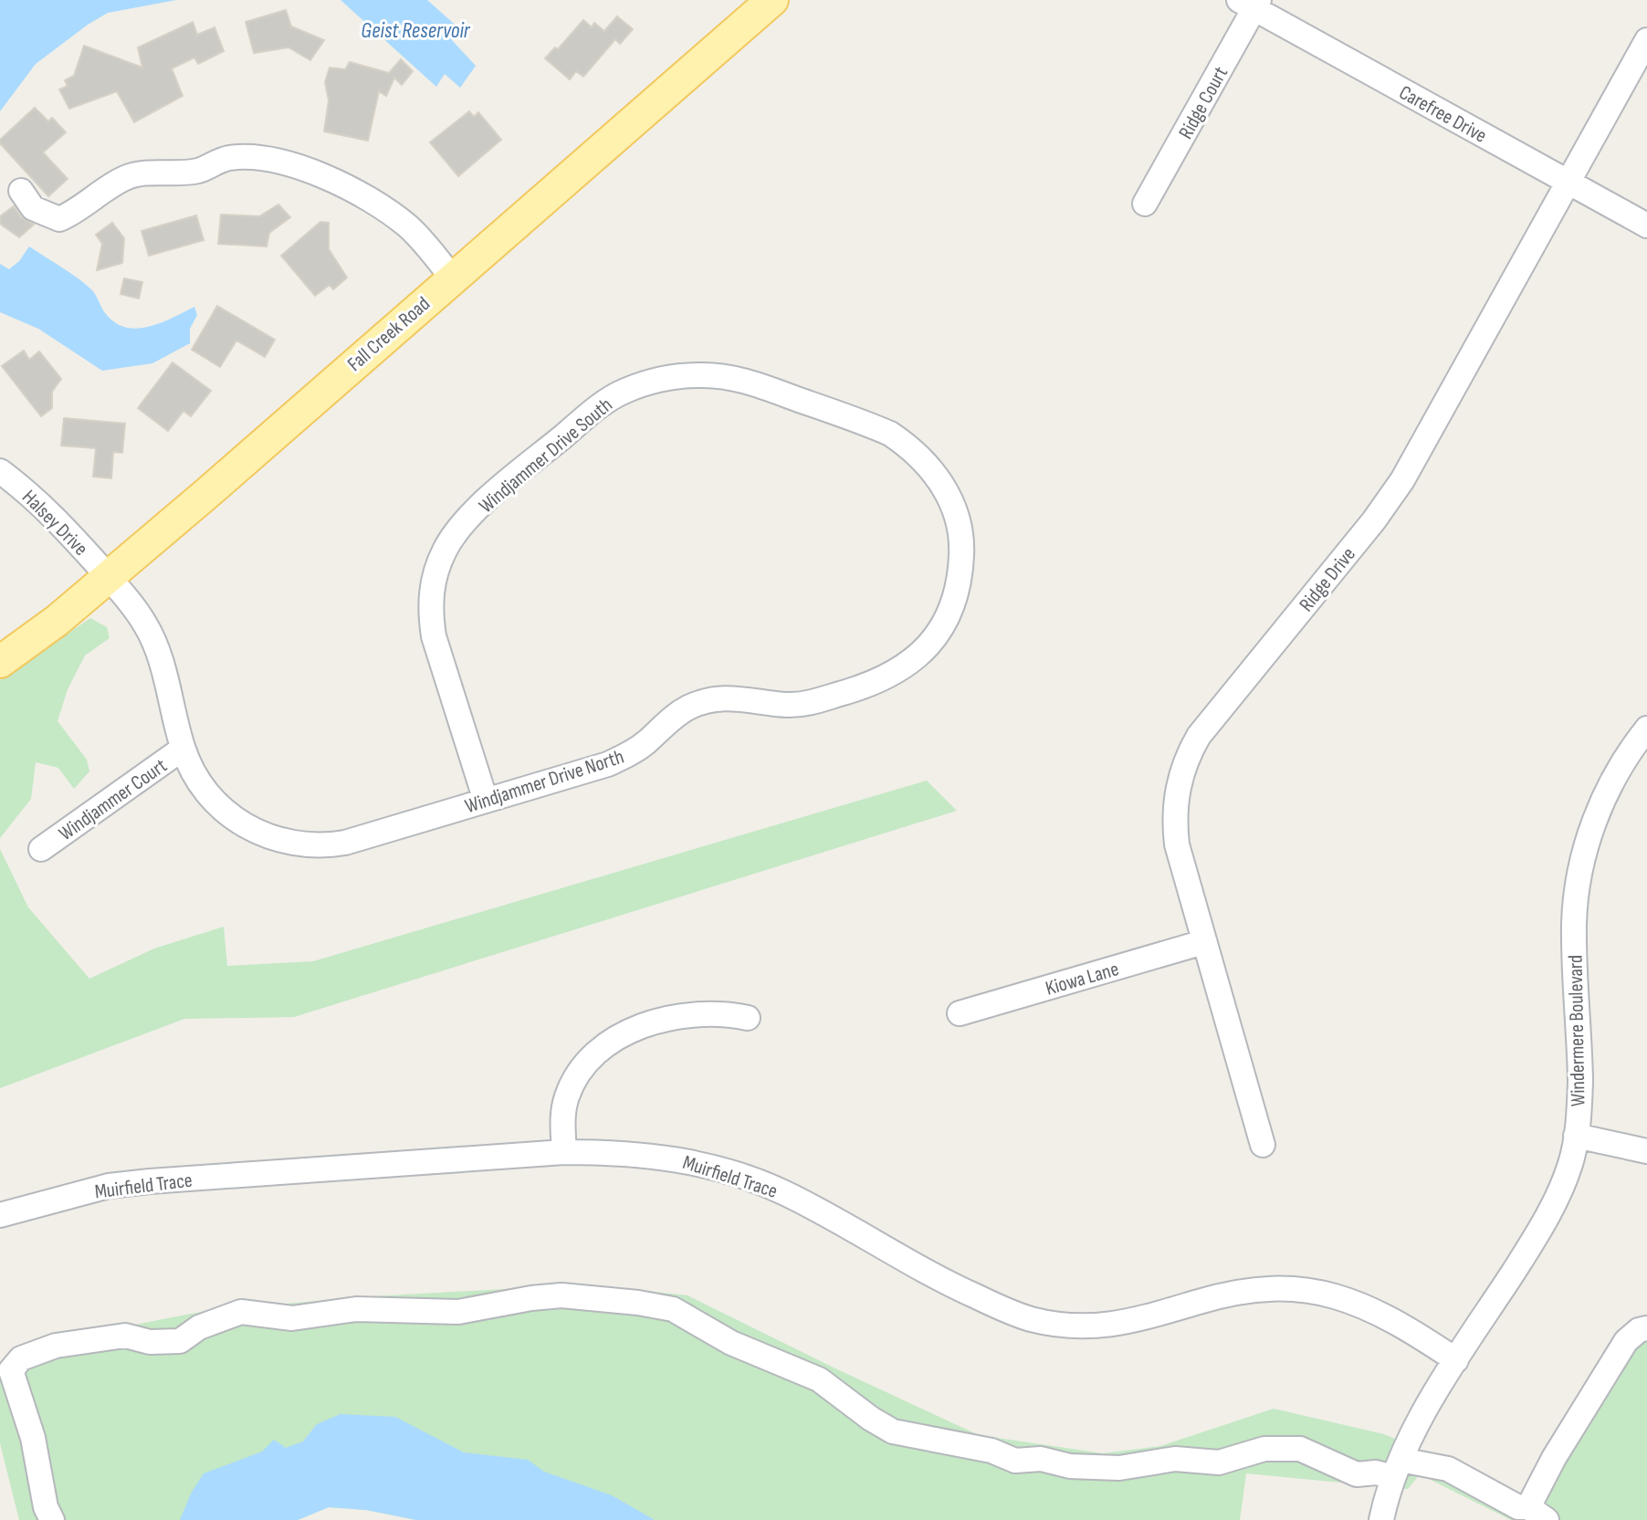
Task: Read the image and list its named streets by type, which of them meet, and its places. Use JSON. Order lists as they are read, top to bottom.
{
  "streets": {
    "main road": ["Fall Creek Road"],
    "street": [
      "Ridge Court",
      "Carefree Drive",
      "Windjammer Drive South",
      "Halsey Drive",
      "Ridge Drive",
      "Windjammer Drive North",
      "Windjammer Court",
      "Kiowa Lane",
      "Windermere Boulevard",
      "Muirfield Trace"
    ]
  },
  "crossings": [
    ["Ridge Court", "Carefree Drive"],
    ["Carefree Drive", "Ridge Drive"],
    ["Fall Creek Road", "Halsey Drive"],
    ["Fall Creek Road", "Windjammer Drive North"],
    ["Windjammer Drive South", "Windjammer Drive North"],
    ["Halsey Drive", "Windjammer Drive North"],
    ["Ridge Drive", "Kiowa Lane"],
    ["Windjammer Drive North", "Windjammer Court"],
    ["Windermere Boulevard", "Muirfield Trace"]
  ],
  "water": ["Geist Reservoir"]
}
